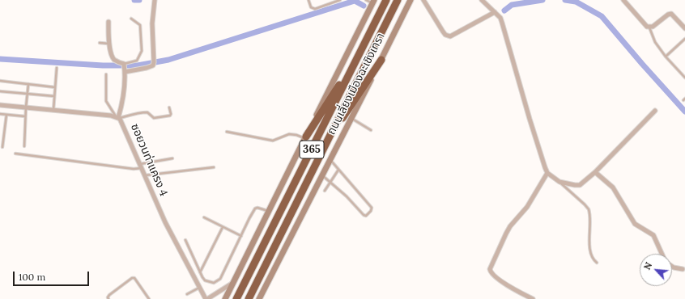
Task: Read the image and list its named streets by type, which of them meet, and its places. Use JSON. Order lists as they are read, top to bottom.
{
  "streets": {
    "highway": ["ถนนเลี่ยงเมืองฉะเชิงเทรา", "365"],
    "street": ["ซอยวนท่าแครง 4"]
  },
  "scale_bar": "100 m",
  "north": "top left"
}
